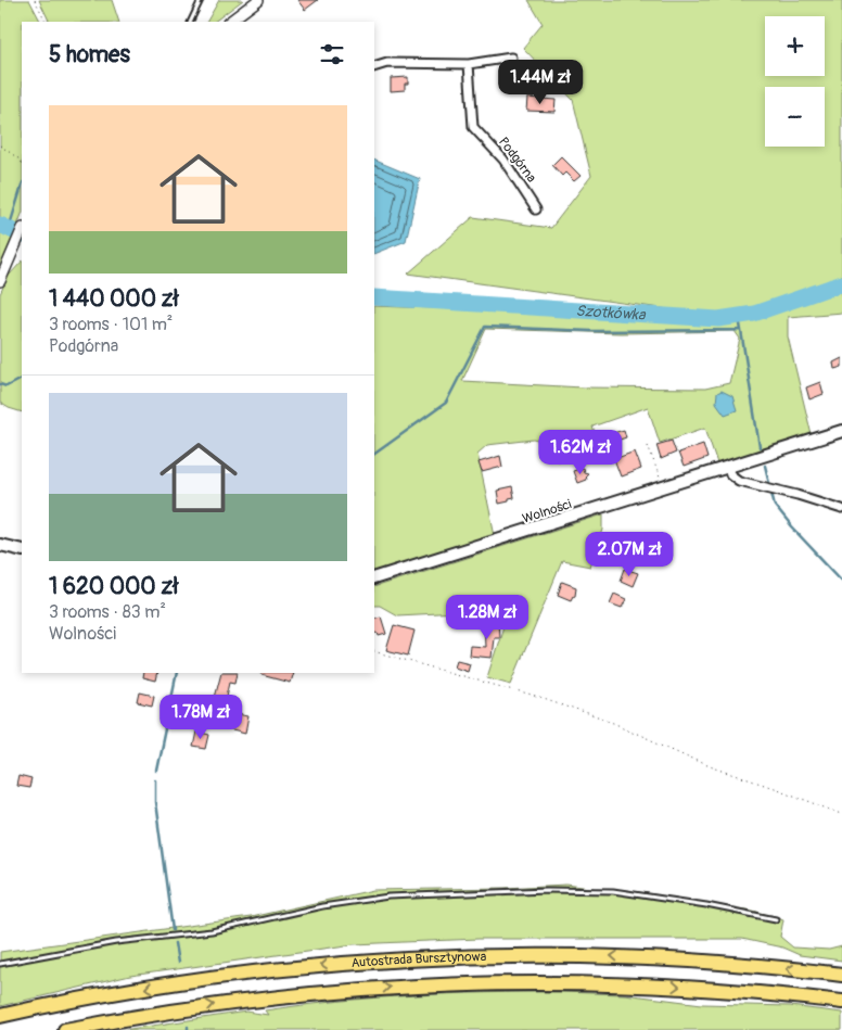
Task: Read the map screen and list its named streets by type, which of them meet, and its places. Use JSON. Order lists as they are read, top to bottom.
{
  "streets": {
    "highway": ["Autostrada Bursztynowa"],
    "main road": ["Wolności"],
    "street": ["Podgórna"]
  },
  "water": ["Szotkówka"],
  "page": {
    "map_buttons": ["+", "−"],
    "heading": "5 homes",
    "price": [
      "1.44M zł",
      "1.62M zł",
      "2.07M zł",
      "1.28M zł",
      "1.78M zł"
    ],
    "list": [
      {
        "name": "1 440 000 zł",
        "note": "3 rooms · 101 m² · Podgórna"
      },
      {
        "name": "1 620 000 zł",
        "note": "3 rooms · 83 m² · Wolności"
      }
    ]
  }
}
